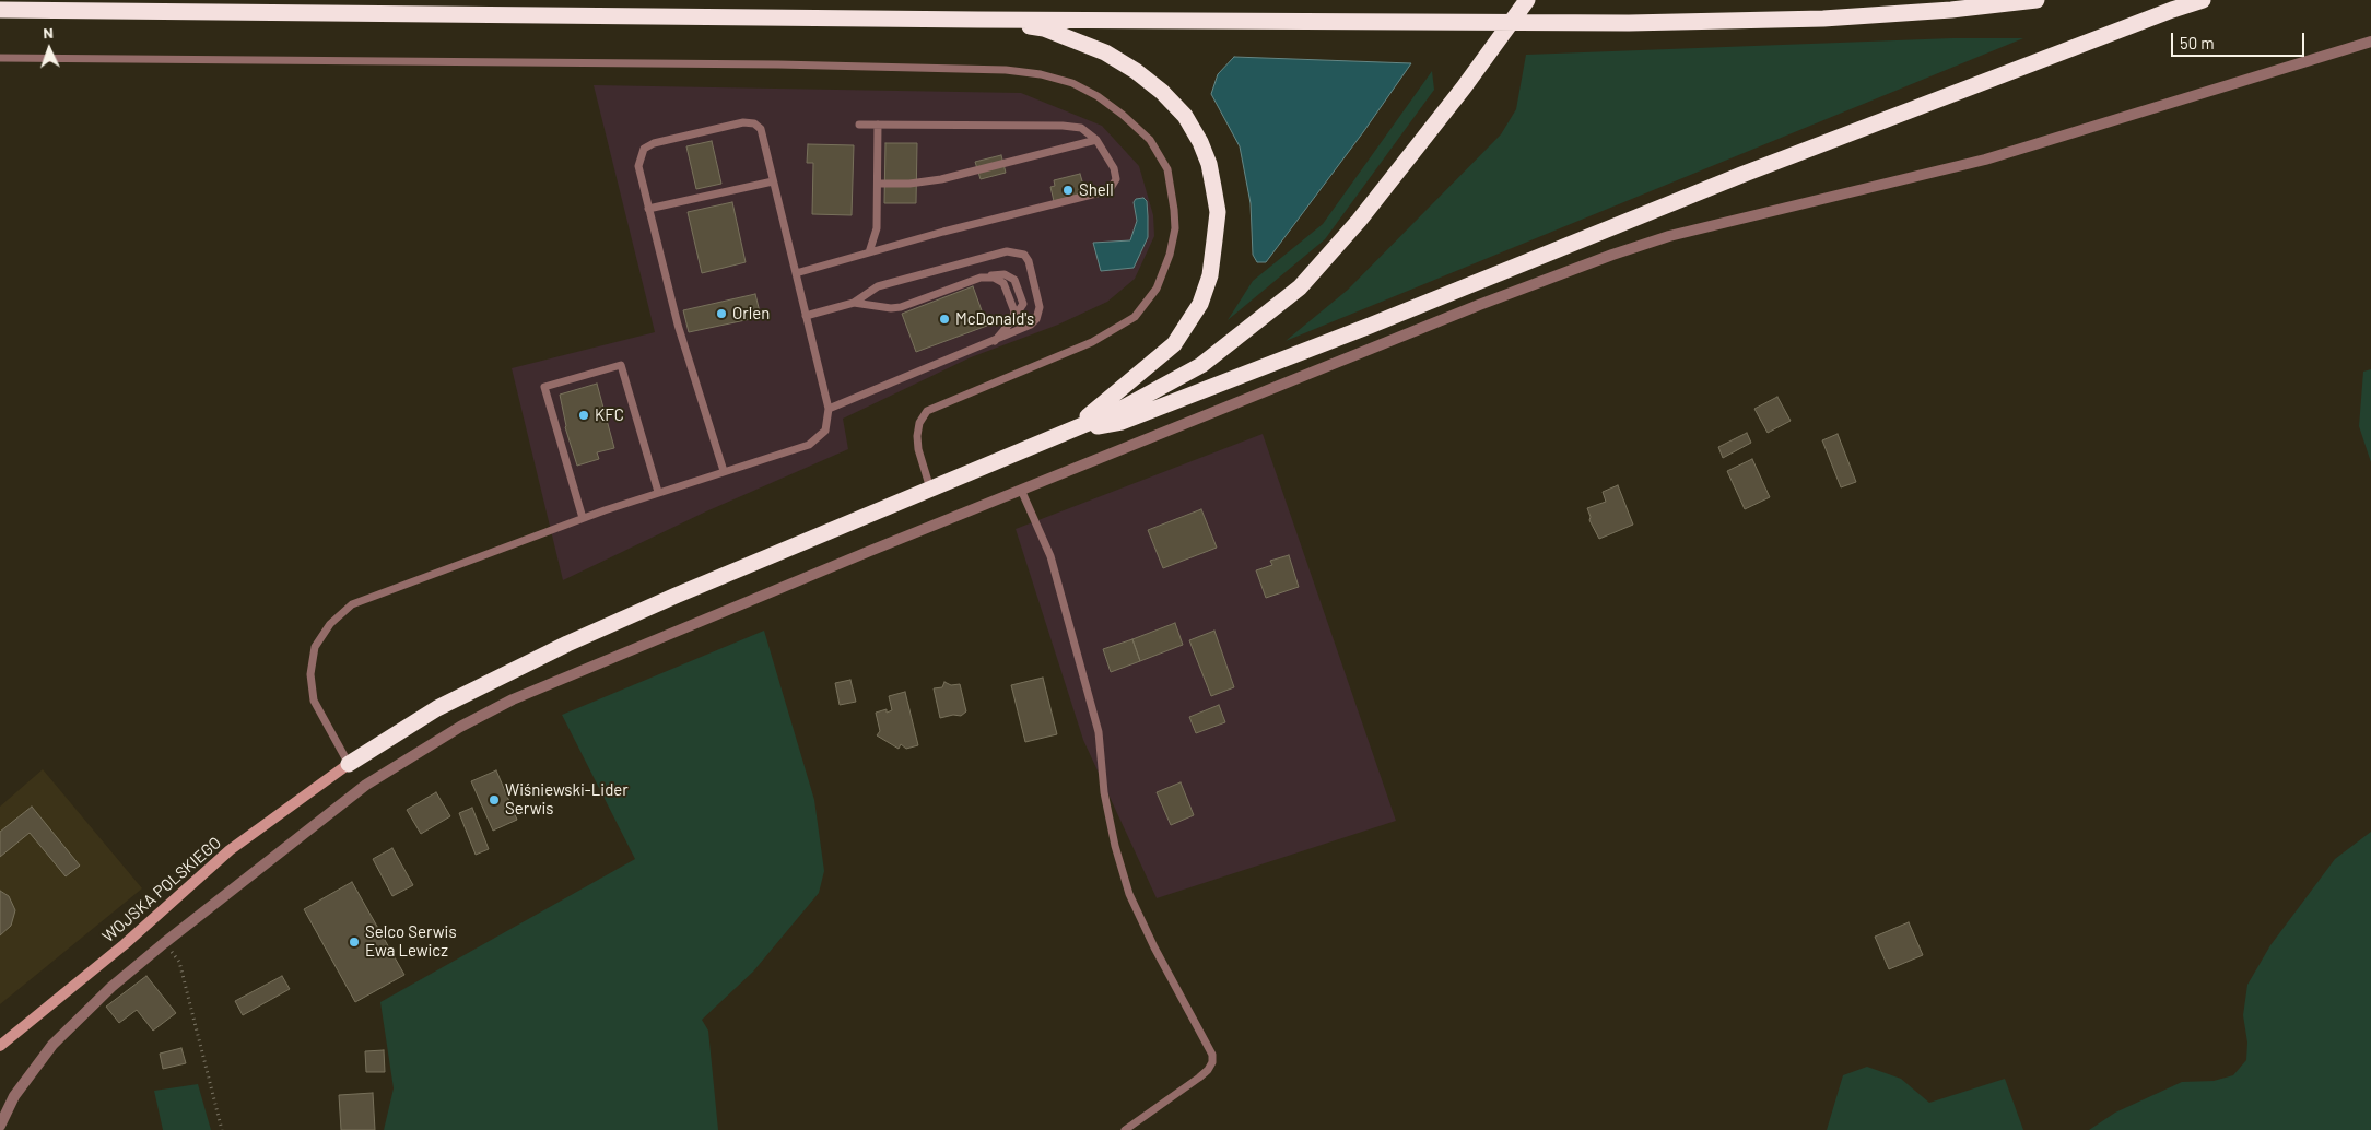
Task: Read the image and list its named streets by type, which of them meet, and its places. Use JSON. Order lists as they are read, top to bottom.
{
  "streets": {
    "main road": ["WOJSKA POLSKIEGO"]
  },
  "places": [
    "Shell",
    "Orlen",
    "McDonald's",
    "KFC",
    "Wiśniewski-Lider Serwis",
    "Selco Serwis Ewa Lewicz"
  ],
  "scale_bar": "50 m",
  "north": "top"
}
